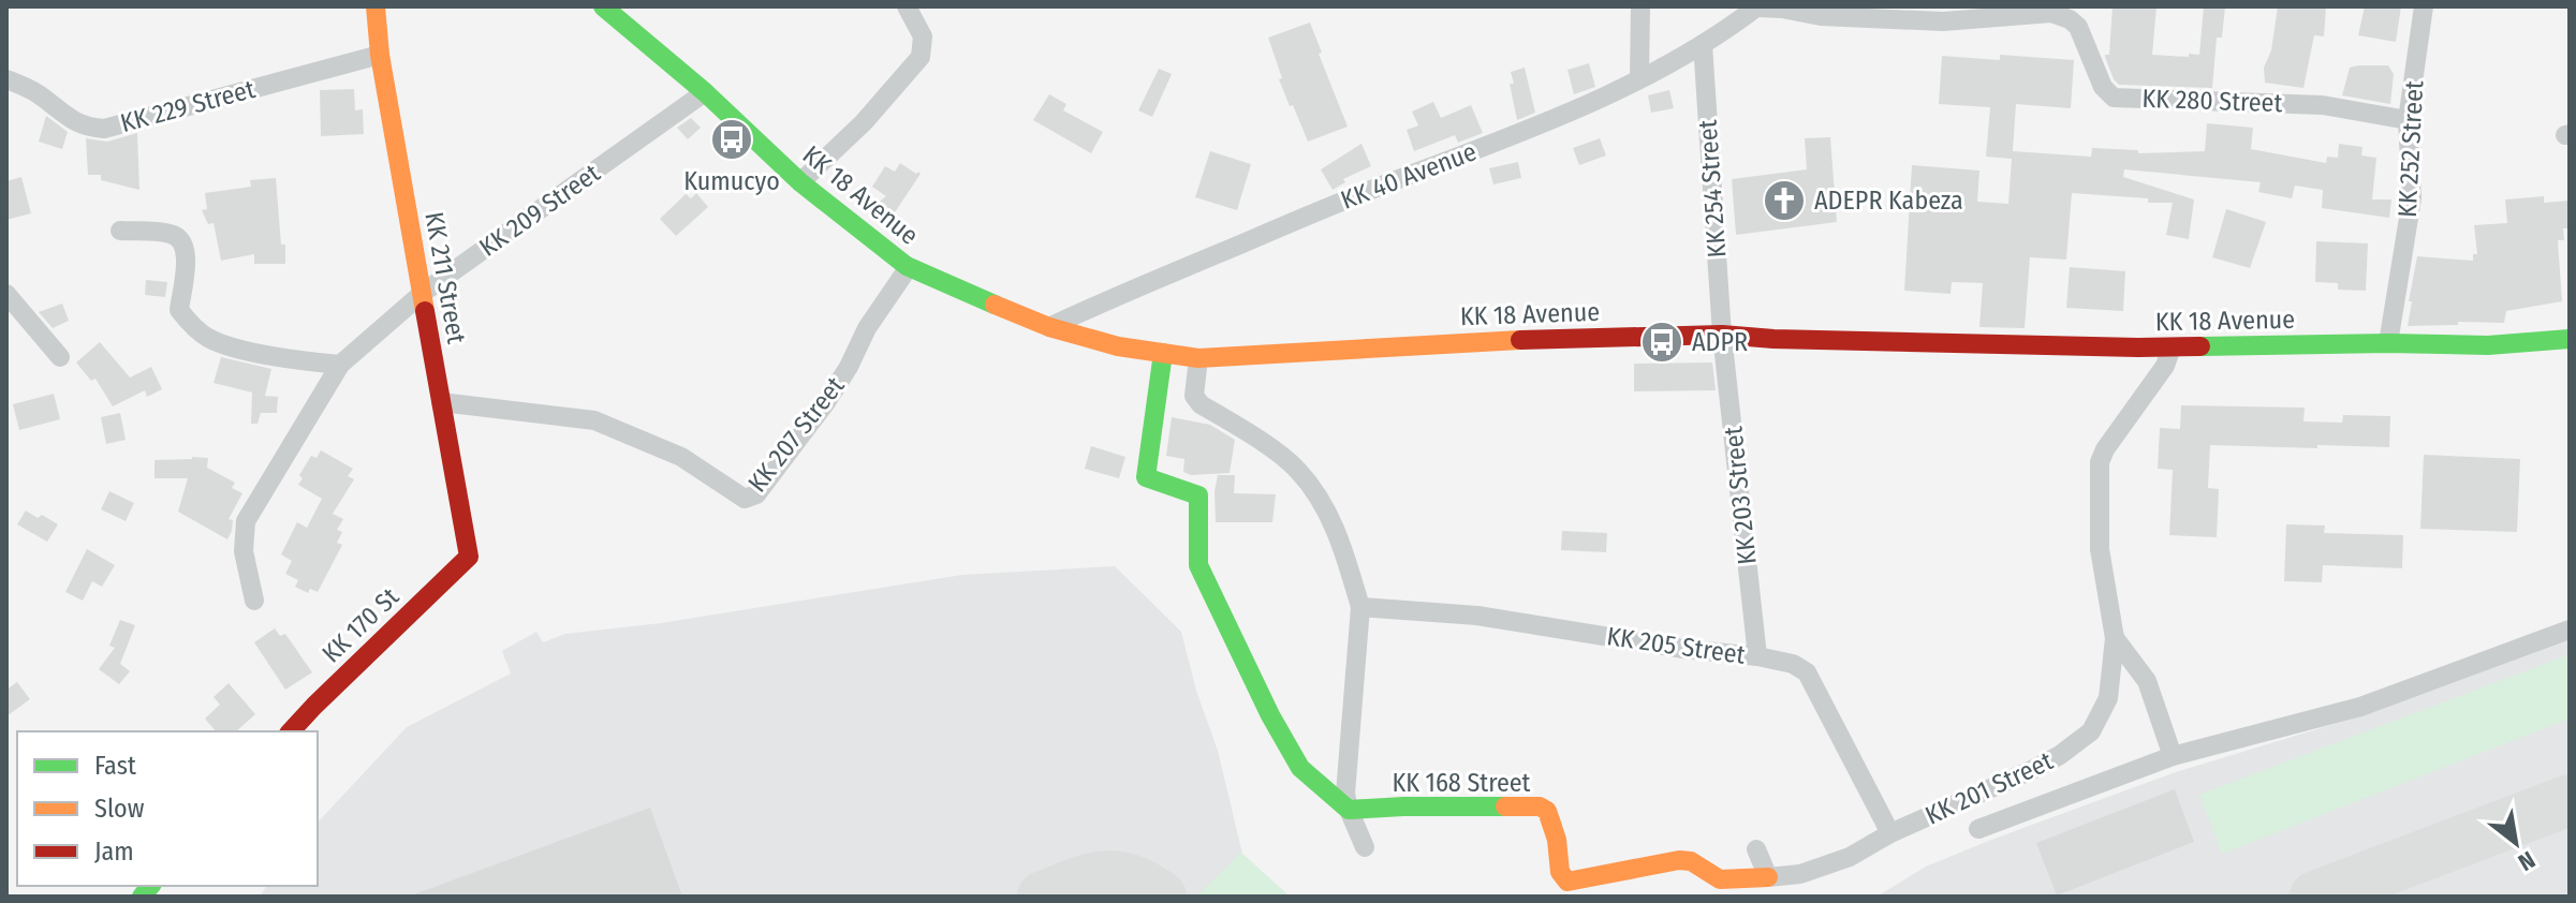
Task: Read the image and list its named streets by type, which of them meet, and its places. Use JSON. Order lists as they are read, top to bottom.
{
  "streets": {
    "main road": [
      "KK 18 Avenue",
      "KK 211 Street",
      "KK 170 St",
      "KK 168 Street"
    ],
    "street": [
      "KK 280 Street",
      "KK 229 Street",
      "KK 252 Street",
      "KK 40 Avenue",
      "KK 254 Street",
      "KK 209 Street",
      "KK 207 Street",
      "KK 203 Street",
      "KK 205 Street",
      "KK 201 Street"
    ]
  },
  "crossings": [
    ["KK 280 Street", "KK 252 Street"],
    ["KK 280 Street", "KK 40 Avenue"],
    ["KK 229 Street", "KK 211 Street"],
    ["KK 252 Street", "KK 18 Avenue"],
    ["KK 40 Avenue", "KK 254 Street"],
    ["KK 40 Avenue", "KK 18 Avenue"],
    ["KK 254 Street", "KK 18 Avenue"],
    ["KK 254 Street", "KK 203 Street"],
    ["KK 18 Avenue", "KK 209 Street"],
    ["KK 18 Avenue", "KK 207 Street"],
    ["KK 18 Avenue", "KK 203 Street"],
    ["KK 18 Avenue", "KK 201 Street"],
    ["KK 209 Street", "KK 211 Street"],
    ["KK 211 Street", "KK 207 Street"],
    ["KK 211 Street", "KK 170 St"],
    ["KK 203 Street", "KK 205 Street"],
    ["KK 205 Street", "KK 201 Street"],
    ["KK 168 Street", "KK 201 Street"]
  ],
  "places": {
    "bus stop": ["Kumucyo", "ADPR"],
    "church": ["ADEPR Kabeza"]
  },
  "legend": ["Fast", "Slow", "Jam"],
  "north": "bottom right"
}
